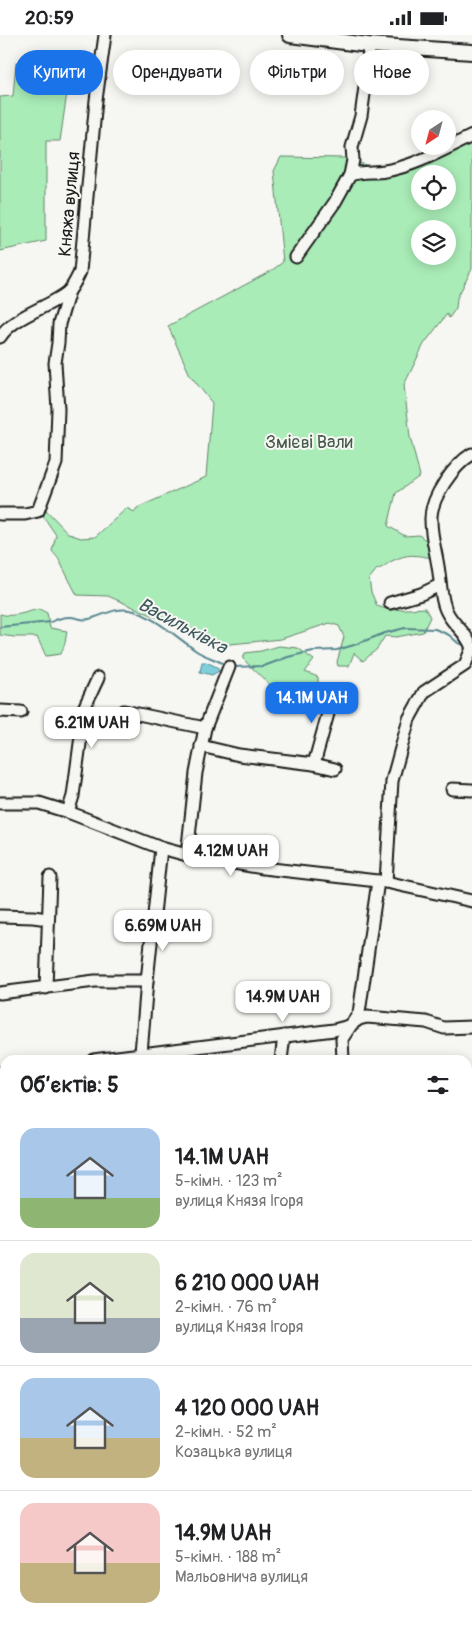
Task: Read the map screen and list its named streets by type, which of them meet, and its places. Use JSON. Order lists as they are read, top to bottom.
{
  "streets": {
    "street": ["Княжа вулиця"]
  },
  "water": ["Васильківка"],
  "parks": ["Змієві Вали"],
  "north": "bottom left",
  "page": {
    "status": "20:59",
    "chip": [
      "Купити",
      "Орендувати",
      "Фільтри",
      "Нове"
    ],
    "price": [
      "14.1M UAH",
      "6.21M UAH",
      "4.12M UAH",
      "6.69M UAH",
      "14.9M UAH"
    ],
    "heading": "Об’єктів: 5",
    "list": [
      {
        "name": "14.1M UAH",
        "note": "5-кімн. · 123 m² · вулиця Князя Ігоря"
      },
      {
        "name": "6 210 000 UAH",
        "note": "2-кімн. · 76 m² · вулиця Князя Ігоря"
      },
      {
        "name": "4 120 000 UAH",
        "note": "2-кімн. · 52 m² · Козацька вулиця"
      },
      {
        "name": "14.9M UAH",
        "note": "5-кімн. · 188 m² · Мальовнича вулиця"
      }
    ]
  }
}
